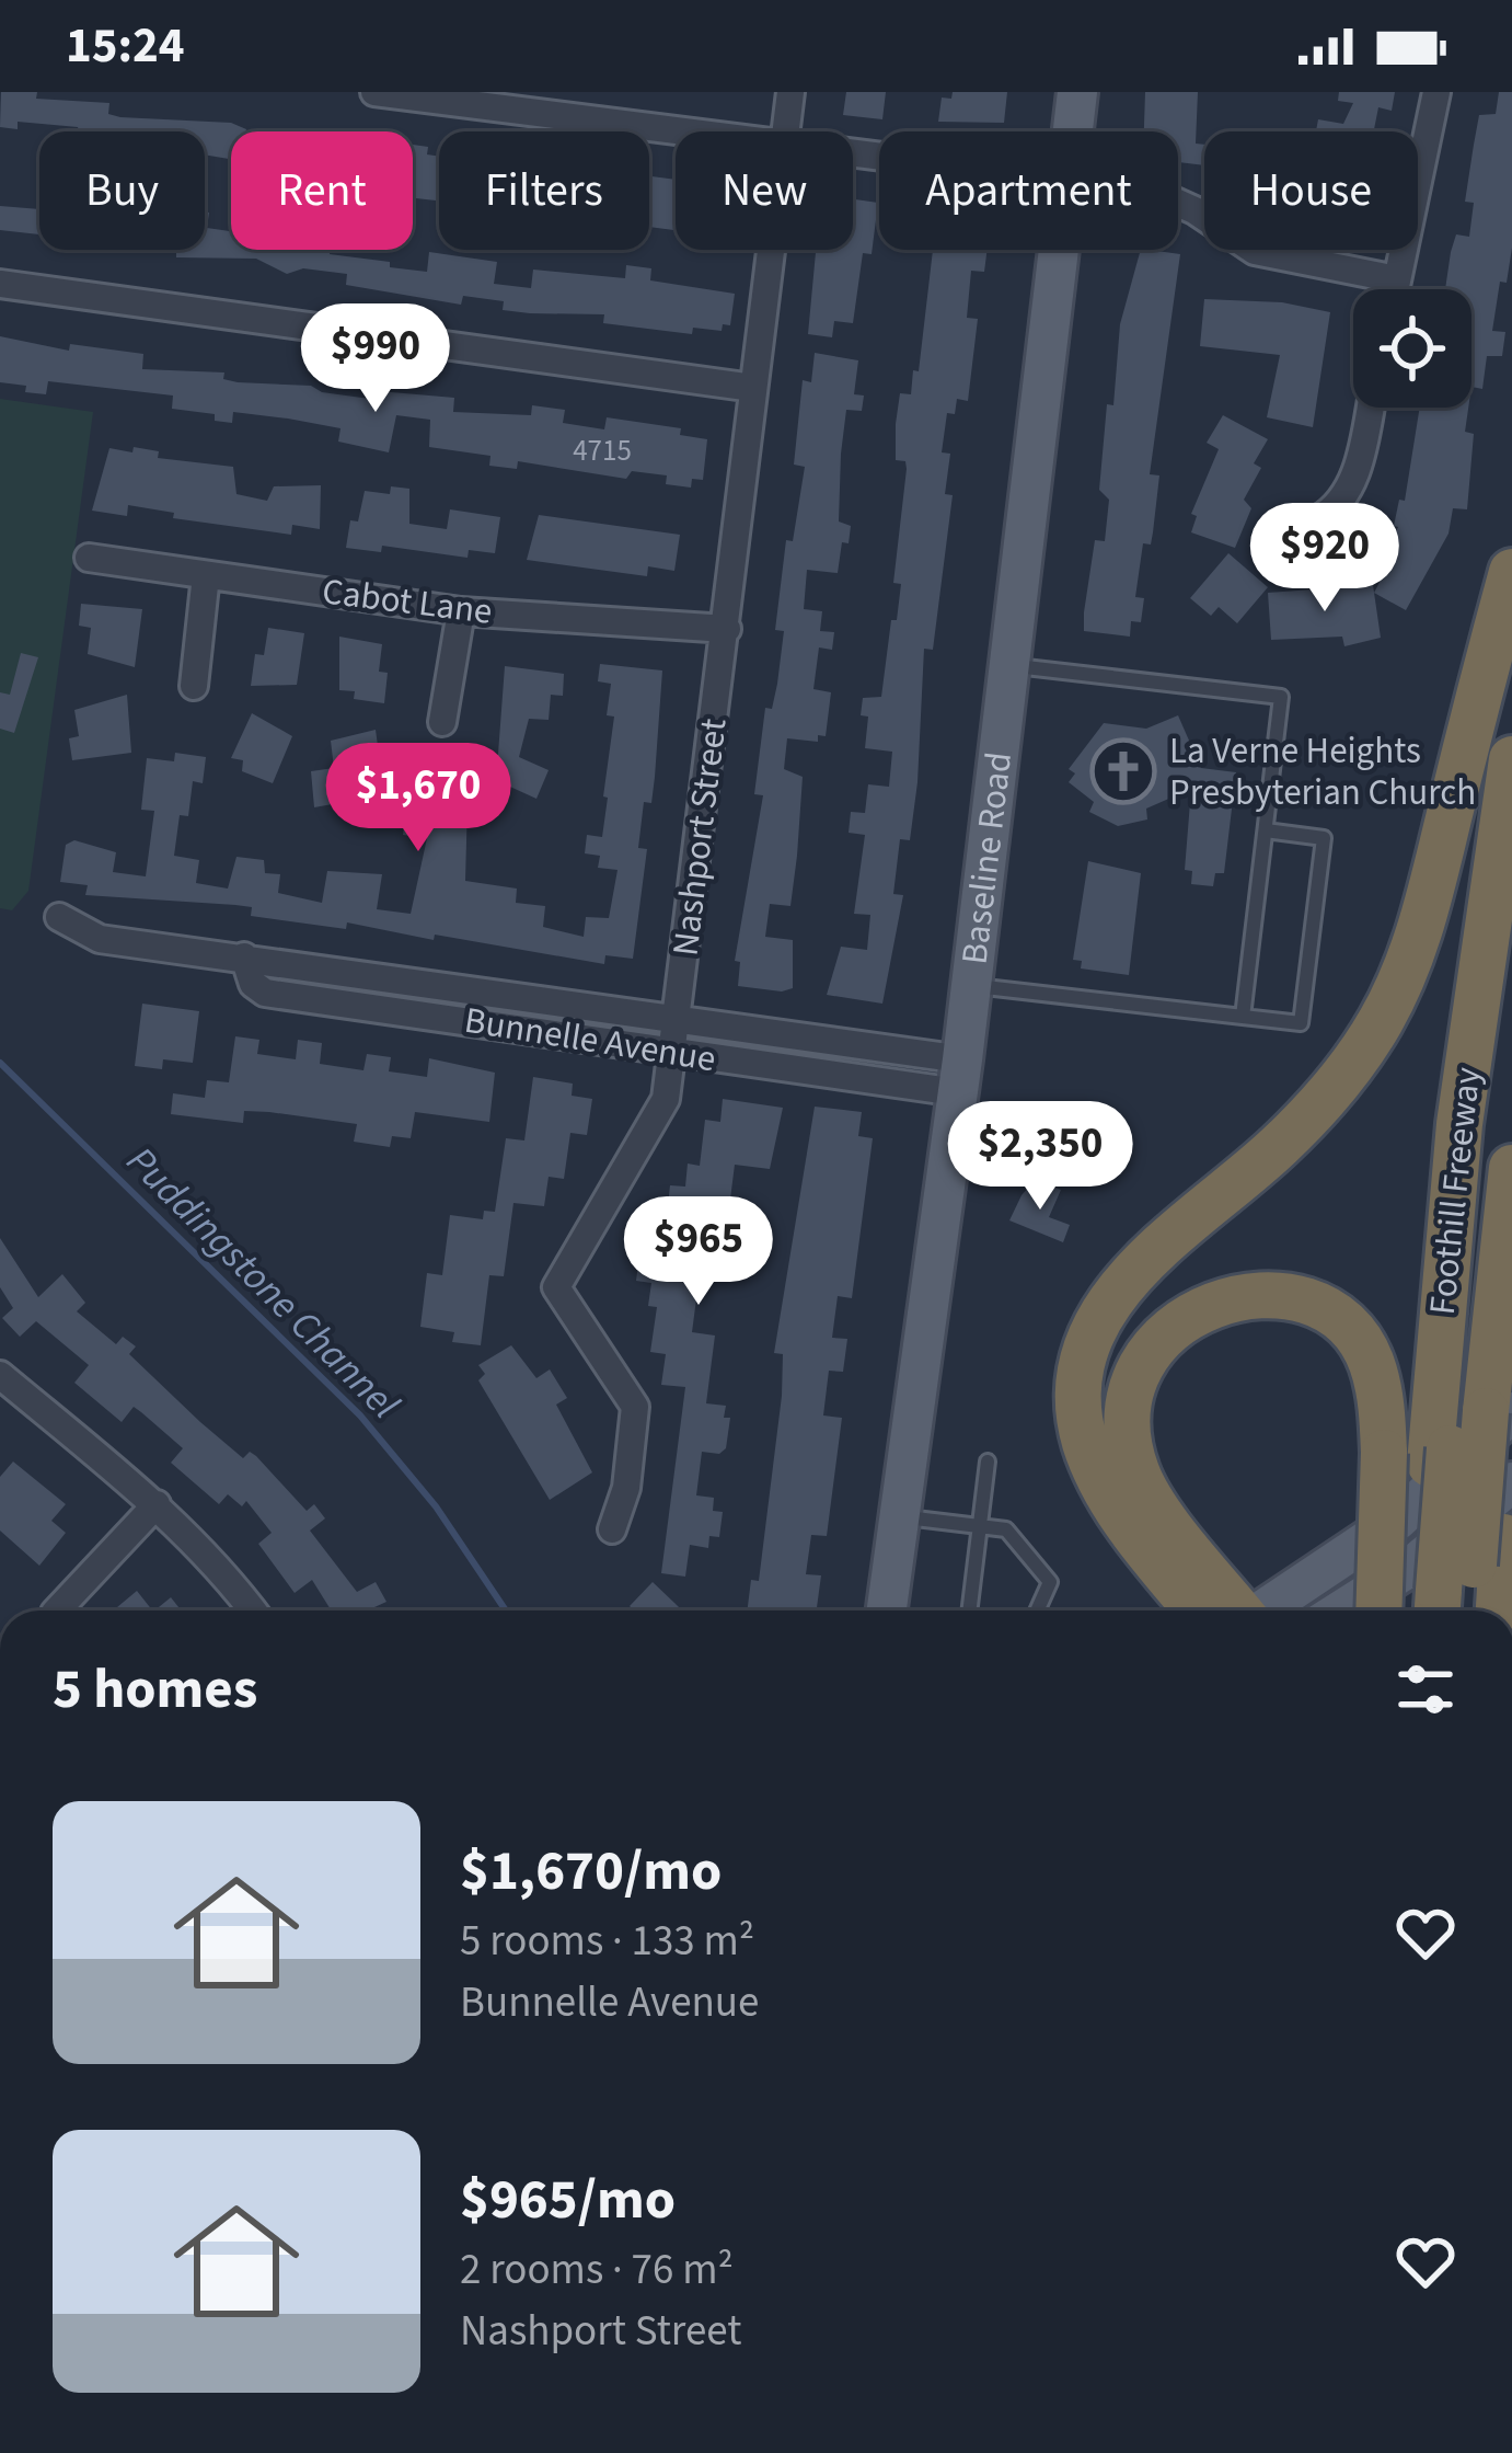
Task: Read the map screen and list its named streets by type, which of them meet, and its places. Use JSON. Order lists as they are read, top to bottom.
{
  "streets": {
    "highway": ["Foothill Freeway"],
    "main road": ["Baseline Road"],
    "street": ["Cabot Lane", "Nashport Street", "Bunnelle Avenue"]
  },
  "crossings": [
    ["Cabot Lane", "Nashport Street"],
    ["Nashport Street", "Bunnelle Avenue"],
    ["Baseline Road", "Bunnelle Avenue"]
  ],
  "water": ["Puddingstone Channel"],
  "places": {
    "church": ["La Verne Heights Presbyterian Church"]
  },
  "house_numbers": ["4715"],
  "page": {
    "status": "15:24",
    "chip": [
      "Buy",
      "Rent",
      "Filters",
      "New",
      "Apartment",
      "House"
    ],
    "price": [
      "$990",
      "$920",
      "$1,670",
      "$2,350",
      "$965"
    ],
    "heading": "5 homes",
    "list": [
      {
        "name": "$1,670/mo",
        "note": "5 rooms · 133 m² · Bunnelle Avenue"
      },
      {
        "name": "$965/mo",
        "note": "2 rooms · 76 m² · Nashport Street"
      }
    ]
  }
}
